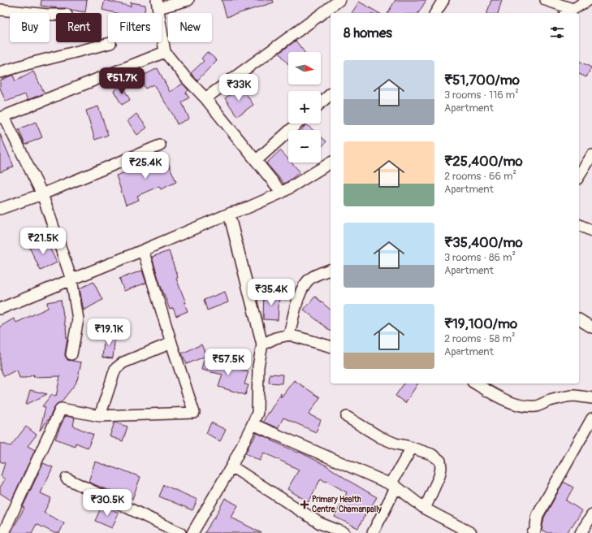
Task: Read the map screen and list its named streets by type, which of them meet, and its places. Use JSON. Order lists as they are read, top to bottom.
{
  "places": {
    "health": ["Primary Health Centre, Chamanpally"]
  },
  "north": "right",
  "page": {
    "chip": [
      "Buy",
      "Rent",
      "Filters",
      "New"
    ],
    "heading": "8 homes",
    "map_buttons": ["+", "−"],
    "list": [
      {
        "name": "₹51,700/mo",
        "note": "3 rooms · 116 m² · Apartment"
      },
      {
        "name": "₹25,400/mo",
        "note": "2 rooms · 66 m² · Apartment"
      },
      {
        "name": "₹35,400/mo",
        "note": "3 rooms · 86 m² · Apartment"
      },
      {
        "name": "₹19,100/mo",
        "note": "2 rooms · 58 m² · Apartment"
      }
    ],
    "price": [
      "₹51.7K",
      "₹33K",
      "₹25.4K",
      "₹21.5K",
      "₹35.4K",
      "₹19.1K",
      "₹57.5K",
      "₹30.5K"
    ]
  }
}
